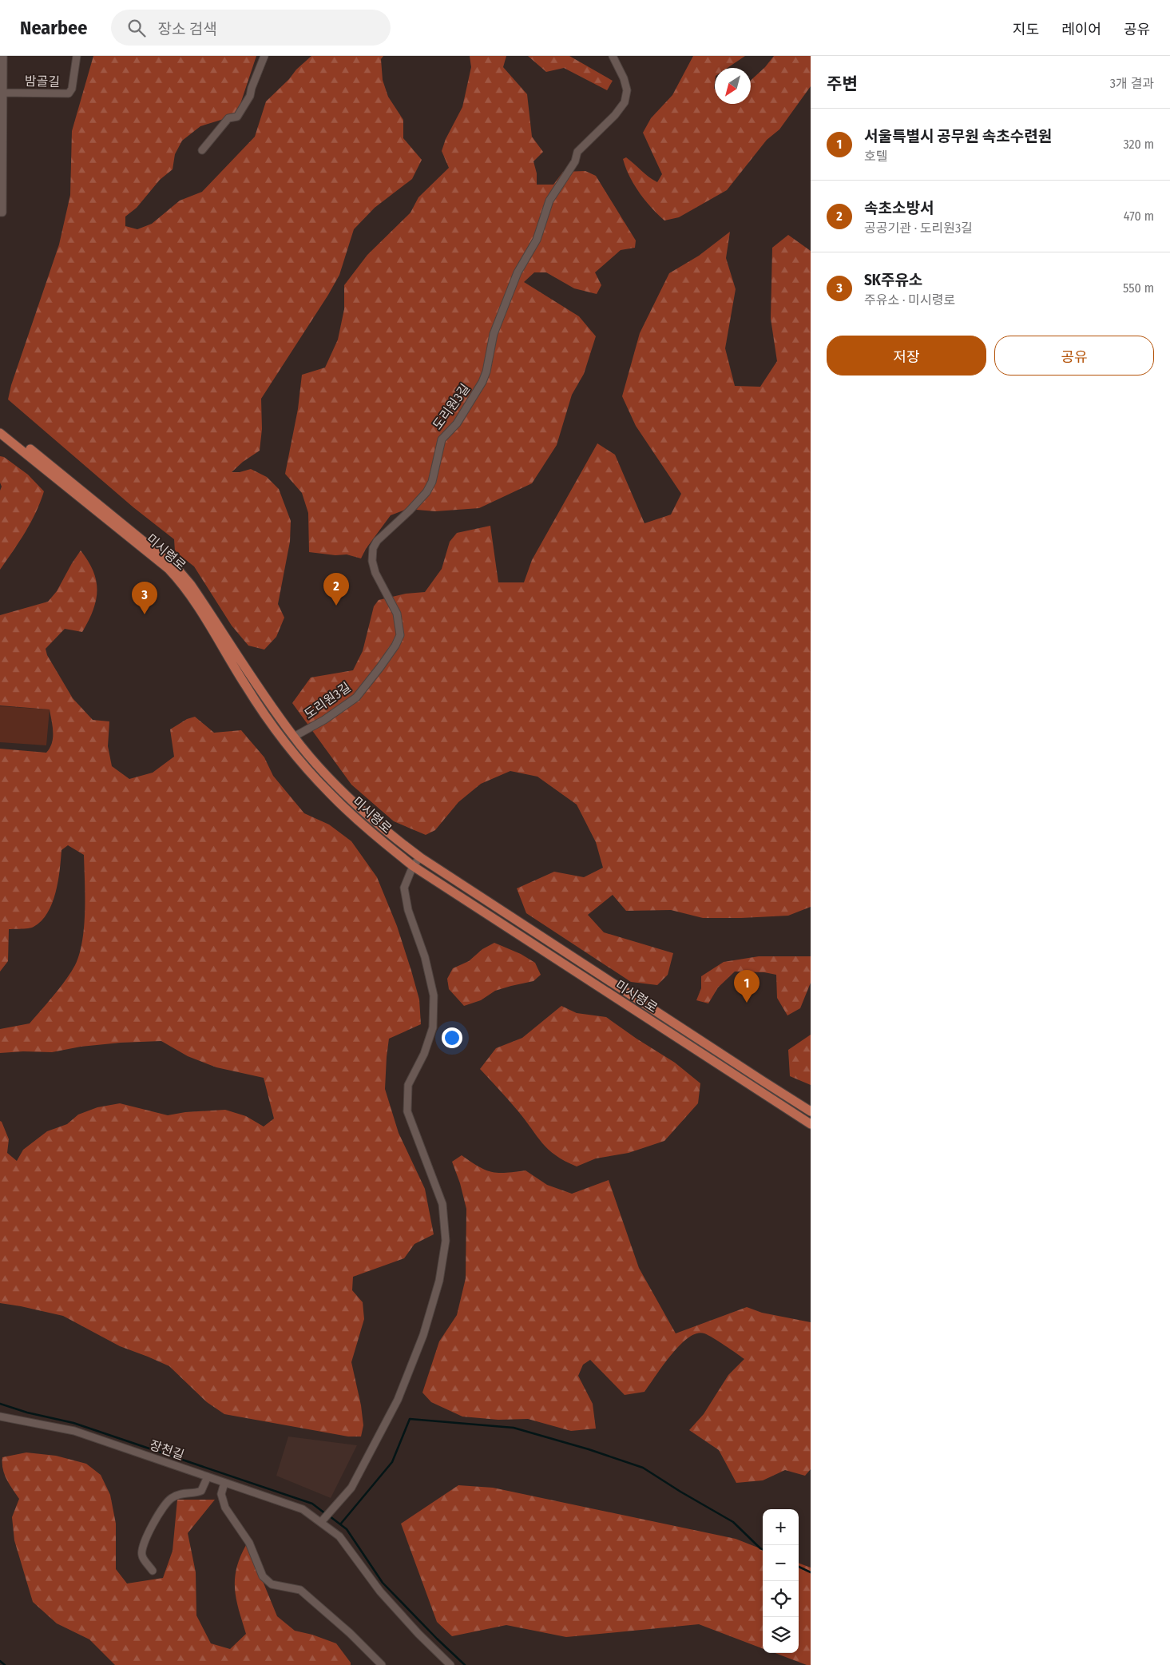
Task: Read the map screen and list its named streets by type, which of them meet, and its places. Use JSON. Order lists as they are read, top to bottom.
{
  "streets": {
    "main road": ["미시령로"],
    "street": ["밤골길", "도리원3길", "장천길"]
  },
  "crossings": [
    ["도리원3길", "미시령로"]
  ],
  "north": "bottom left",
  "page": {
    "header": "Nearbee",
    "search": "장소 검색",
    "nav": ["지도", "레이어", "공유"],
    "heading": ["주변", "3개 결과"],
    "list": [
      {
        "mark": "1",
        "name": "서울특별시 공무원 속초수련원",
        "note": "호텔",
        "value": "320 m"
      },
      {
        "mark": "2",
        "name": "속초소방서",
        "note": "공공기관 · 도리원3길",
        "value": "470 m"
      },
      {
        "mark": "3",
        "name": "SK주유소",
        "note": "주유소 · 미시령로",
        "value": "550 m"
      }
    ],
    "buttons": ["저장", "공유"],
    "pins": ["2", "3", "1"],
    "map_buttons": ["+", "−"]
  }
}
